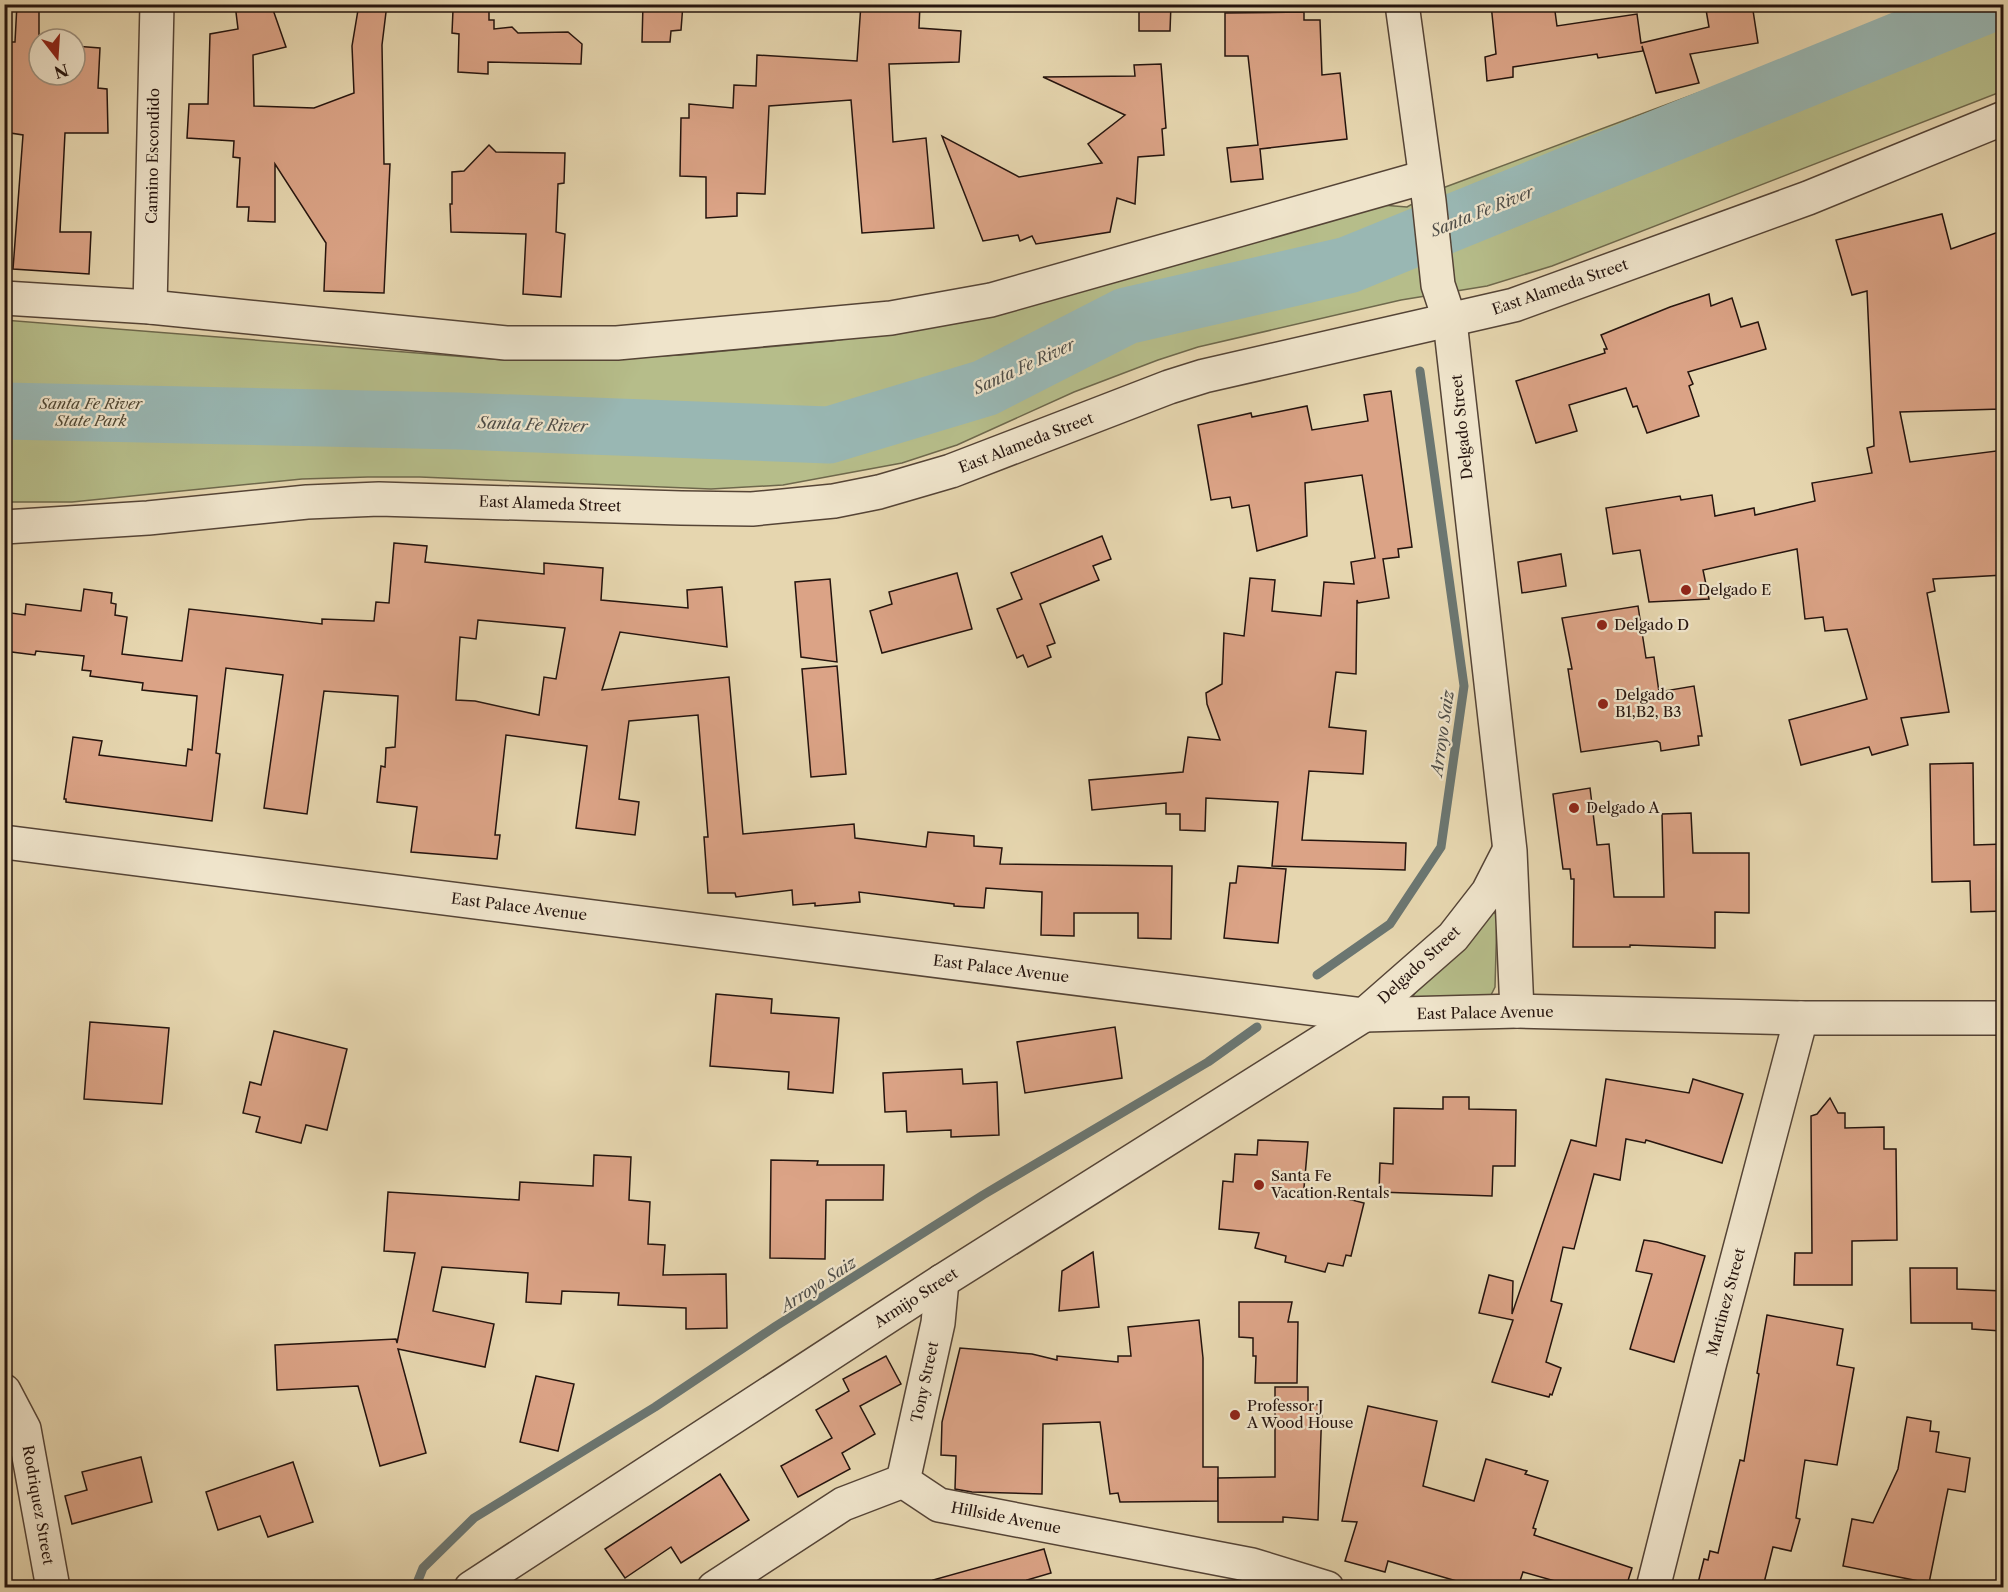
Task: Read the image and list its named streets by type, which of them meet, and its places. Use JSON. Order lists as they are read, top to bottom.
{
  "streets": {
    "street": [
      "Camino Escondido",
      "East Alameda Street",
      "Delgado Street",
      "East Palace Avenue",
      "Armijo Street",
      "Martinez Street",
      "Tony Street",
      "Rodriquez Street",
      "Hillside Avenue"
    ]
  },
  "crossings": [
    ["East Alameda Street", "Delgado Street"],
    ["Delgado Street", "East Palace Avenue"],
    ["Delgado Street", "Armijo Street"],
    ["East Palace Avenue", "Armijo Street"],
    ["East Palace Avenue", "Martinez Street"],
    ["Armijo Street", "Tony Street"],
    ["Tony Street", "Hillside Avenue"]
  ],
  "water": ["Santa Fe River", "Arroyo Saiz"],
  "parks": ["Santa Fe River State Park"],
  "places": [
    "Delgado E",
    "Delgado D",
    "Delgado B1,B2, B3",
    "Delgado A",
    "Santa Fe Vacation Rentals",
    "Professor J A Wood House"
  ],
  "north": "bottom"
}
